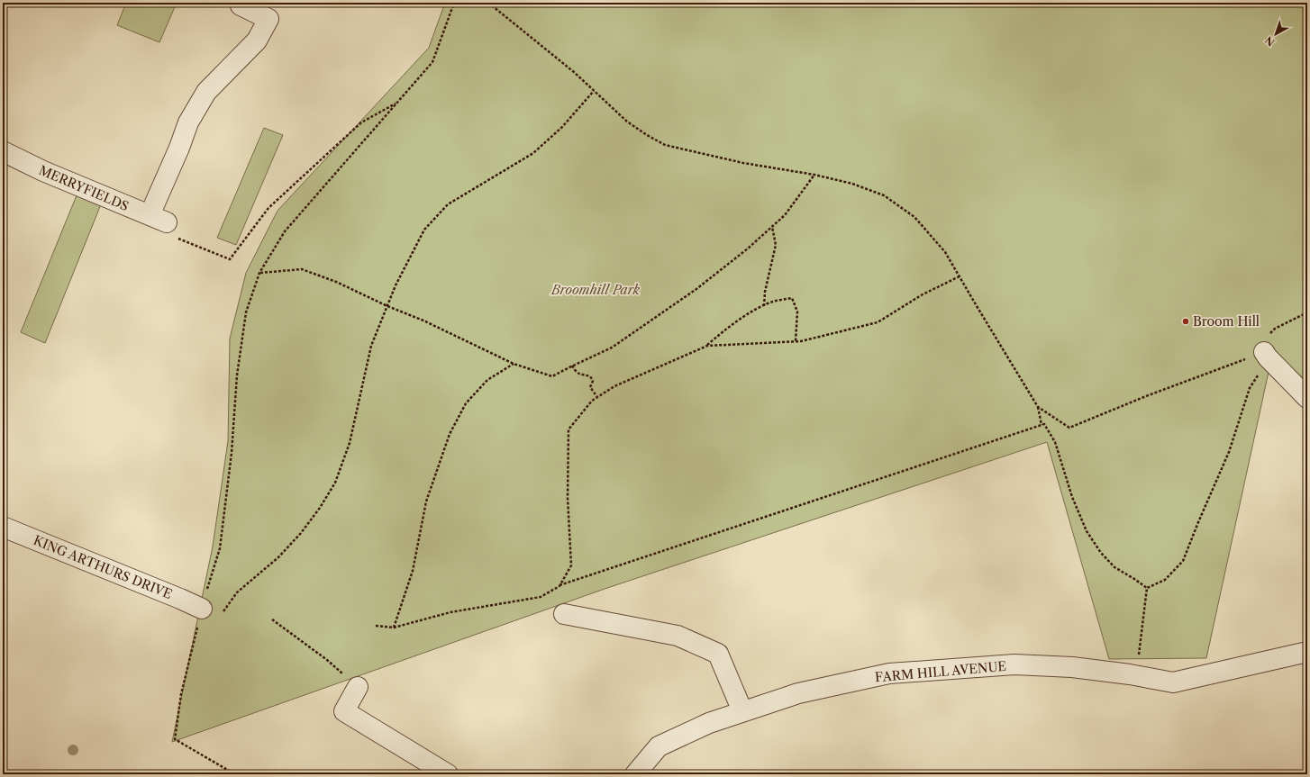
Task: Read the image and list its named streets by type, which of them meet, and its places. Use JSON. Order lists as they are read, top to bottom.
{
  "streets": {
    "street": ["MERRYFIELDS", "KING ARTHURS DRIVE", "FARM HILL AVENUE"]
  },
  "parks": ["Broomhill Park"],
  "places": ["Broom Hill"],
  "north": "bottom left"
}
